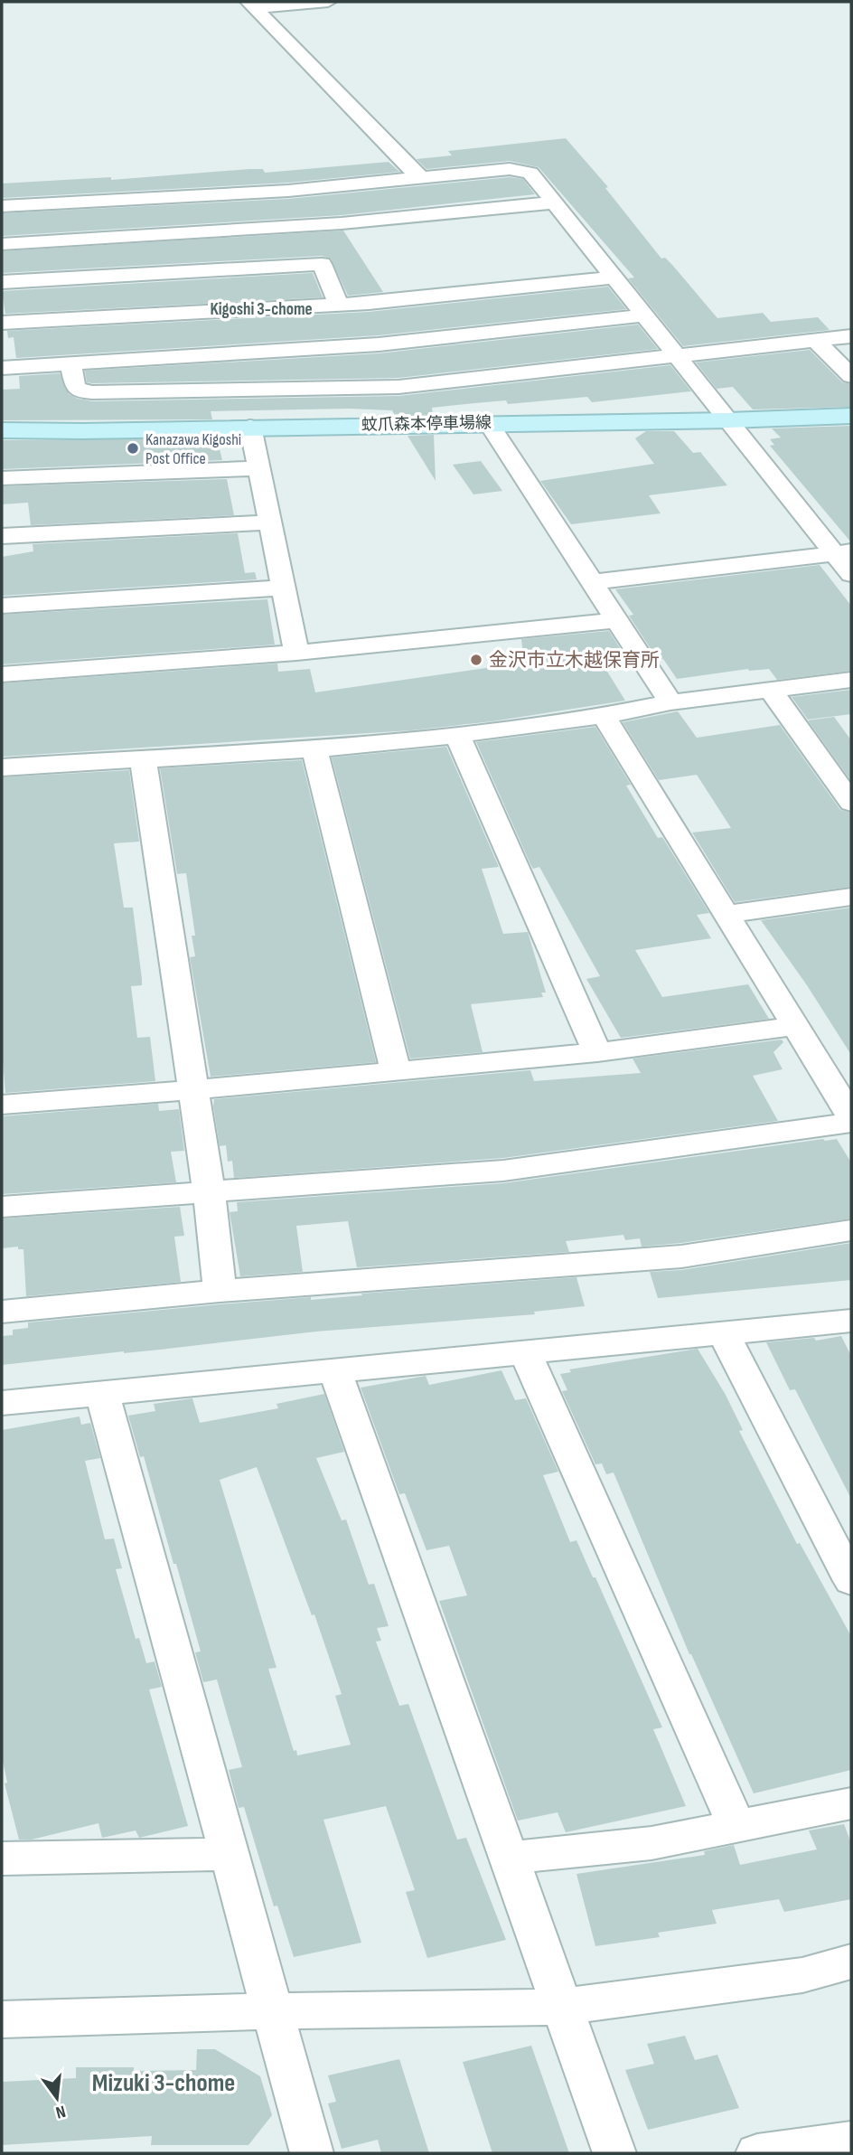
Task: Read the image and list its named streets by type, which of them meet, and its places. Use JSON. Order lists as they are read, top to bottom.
{
  "streets": {
    "main road": ["蚊爪森本停車場線"]
  },
  "districts": ["Kigoshi 3-chome", "Mizuki 3-chome"],
  "places": ["Kanazawa Kigoshi Post Office", "金沢市立木越保育所"],
  "north": "bottom"
}
